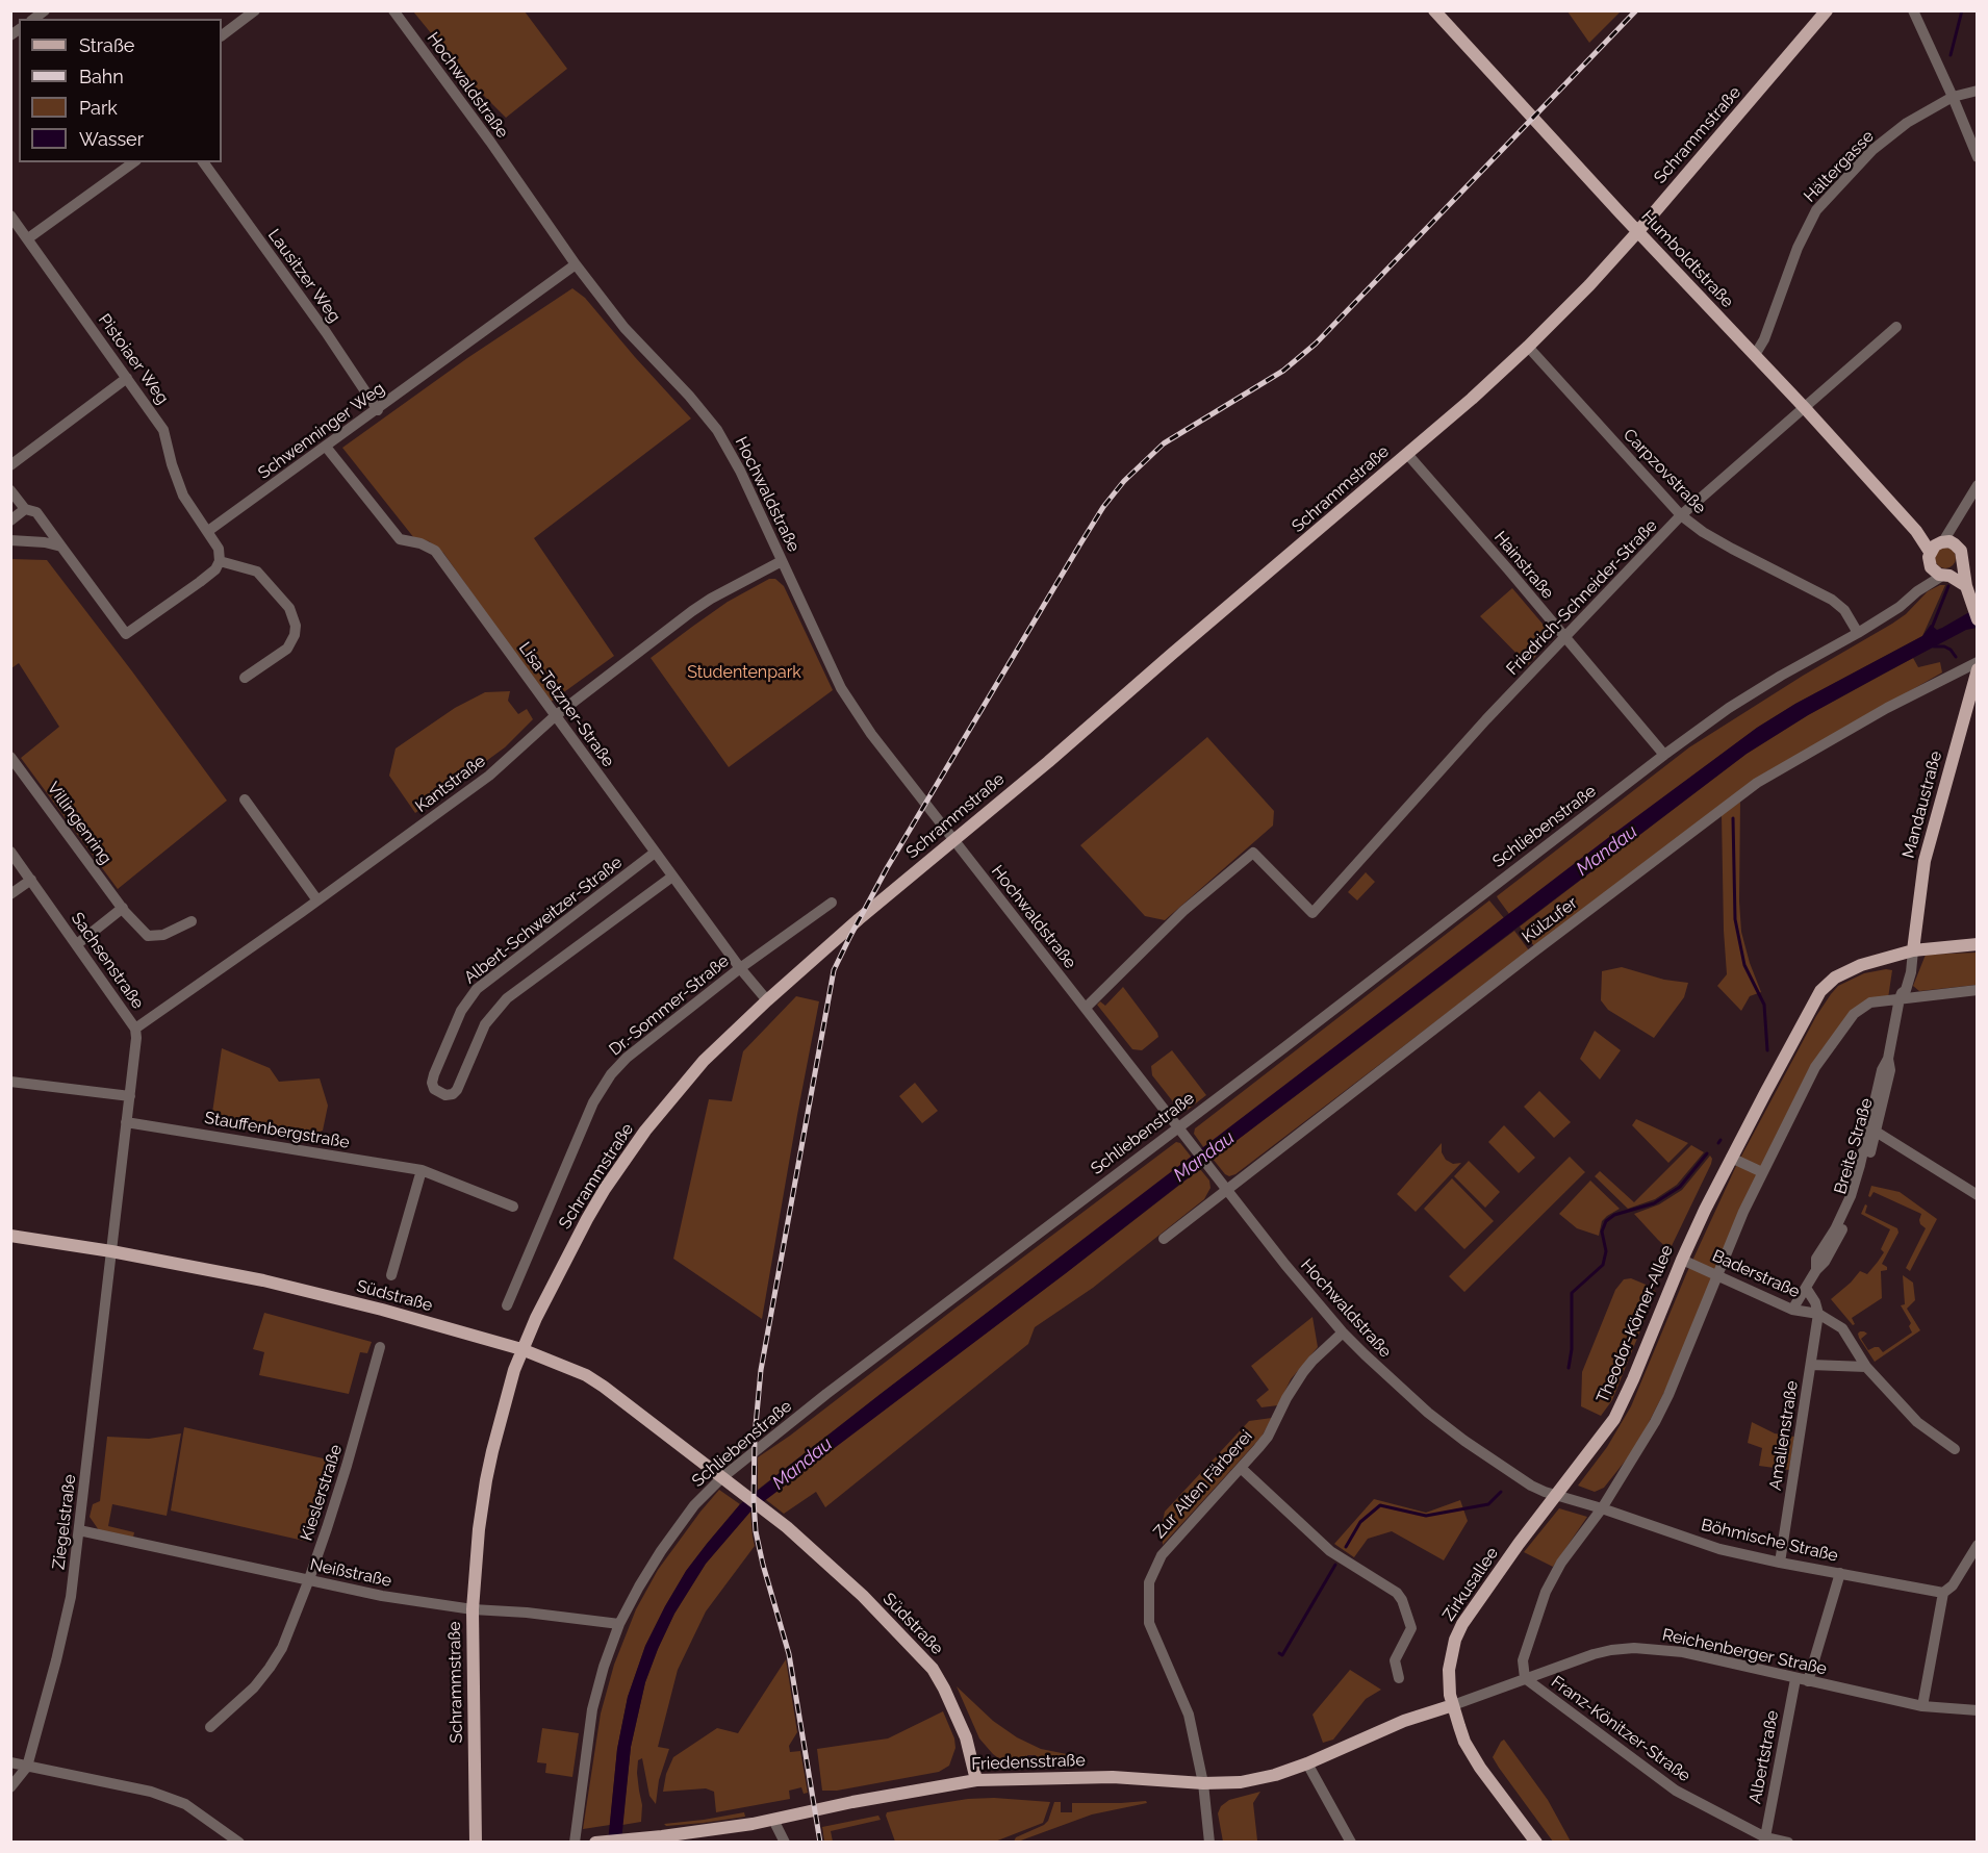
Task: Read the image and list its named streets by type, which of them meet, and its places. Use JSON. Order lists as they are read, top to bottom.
{
  "streets": {
    "main road": [
      "Schrammstraße",
      "Humboldtstraße",
      "Mandaustraße",
      "Südstraße",
      "Theodor-Körner-Allee",
      "Zirkusallee",
      "Friedensstraße"
    ],
    "street": [
      "Hochwaldstraße",
      "Hältergasse",
      "Lausitzer Weg",
      "Pistoiaer Weg",
      "Schwenninger Weg",
      "Carpzovstraße",
      "Hainstraße",
      "Friedrich-Schneider-Straße",
      "Lisa-Tetzner-Straße",
      "Kantstraße",
      "Villingenring",
      "Schliebenstraße",
      "Albert-Schweitzer-Straße",
      "Külzufer",
      "Sachsenstraße",
      "Dr.-Sommer-Straße",
      "Stauffenbergstraße",
      "Breite Straße",
      "Baderstraße",
      "Amalienstraße",
      "Zur Alten Färberei",
      "Kieslerstraße",
      "Ziegelstraße",
      "Böhmische Straße",
      "Neißstraße",
      "Reichenberger Straße",
      "Franz-Könitzer-Straße",
      "Albertstraße"
    ]
  },
  "crossings": [
    ["Hochwaldstraße", "Schrammstraße"],
    ["Hochwaldstraße", "Schwenninger Weg"],
    ["Hochwaldstraße", "Friedrich-Schneider-Straße"],
    ["Hochwaldstraße", "Kantstraße"],
    ["Hochwaldstraße", "Schliebenstraße"],
    ["Hochwaldstraße", "Külzufer"],
    ["Hochwaldstraße", "Theodor-Körner-Allee"],
    ["Hochwaldstraße", "Zur Alten Färberei"],
    ["Hochwaldstraße", "Böhmische Straße"],
    ["Hochwaldstraße", "Zirkusallee"],
    ["Schrammstraße", "Humboldtstraße"],
    ["Schrammstraße", "Carpzovstraße"],
    ["Schrammstraße", "Hainstraße"],
    ["Schrammstraße", "Lisa-Tetzner-Straße"],
    ["Schrammstraße", "Südstraße"],
    ["Schrammstraße", "Neißstraße"],
    ["Hältergasse", "Humboldtstraße"],
    ["Humboldtstraße", "Friedrich-Schneider-Straße"],
    ["Humboldtstraße", "Schliebenstraße"],
    ["Lausitzer Weg", "Schwenninger Weg"],
    ["Pistoiaer Weg", "Schwenninger Weg"],
    ["Schwenninger Weg", "Lisa-Tetzner-Straße"],
    ["Carpzovstraße", "Friedrich-Schneider-Straße"],
    ["Carpzovstraße", "Schliebenstraße"],
    ["Hainstraße", "Friedrich-Schneider-Straße"],
    ["Hainstraße", "Schliebenstraße"],
    ["Lisa-Tetzner-Straße", "Kantstraße"],
    ["Lisa-Tetzner-Straße", "Albert-Schweitzer-Straße"],
    ["Lisa-Tetzner-Straße", "Dr.-Sommer-Straße"],
    ["Kantstraße", "Sachsenstraße"],
    ["Mandaustraße", "Breite Straße"],
    ["Mandaustraße", "Theodor-Körner-Allee"],
    ["Schliebenstraße", "Südstraße"],
    ["Schliebenstraße", "Neißstraße"],
    ["Sachsenstraße", "Stauffenbergstraße"],
    ["Sachsenstraße", "Südstraße"],
    ["Sachsenstraße", "Ziegelstraße"],
    ["Breite Straße", "Baderstraße"],
    ["Breite Straße", "Theodor-Körner-Allee"],
    ["Baderstraße", "Theodor-Körner-Allee"],
    ["Baderstraße", "Amalienstraße"],
    ["Südstraße", "Ziegelstraße"],
    ["Südstraße", "Friedensstraße"],
    ["Theodor-Körner-Allee", "Böhmische Straße"],
    ["Theodor-Körner-Allee", "Zirkusallee"],
    ["Amalienstraße", "Böhmische Straße"],
    ["Zur Alten Färberei", "Friedensstraße"],
    ["Kieslerstraße", "Neißstraße"],
    ["Ziegelstraße", "Neißstraße"],
    ["Böhmische Straße", "Zirkusallee"],
    ["Zirkusallee", "Reichenberger Straße"],
    ["Zirkusallee", "Friedensstraße"],
    ["Reichenberger Straße", "Franz-Könitzer-Straße"],
    ["Reichenberger Straße", "Albertstraße"],
    ["Reichenberger Straße", "Friedensstraße"],
    ["Franz-Könitzer-Straße", "Albertstraße"]
  ],
  "water": ["Mandau"],
  "parks": ["Studentenpark"],
  "legend": [
    "Straße",
    "Bahn",
    "Park",
    "Wasser"
  ]
}
